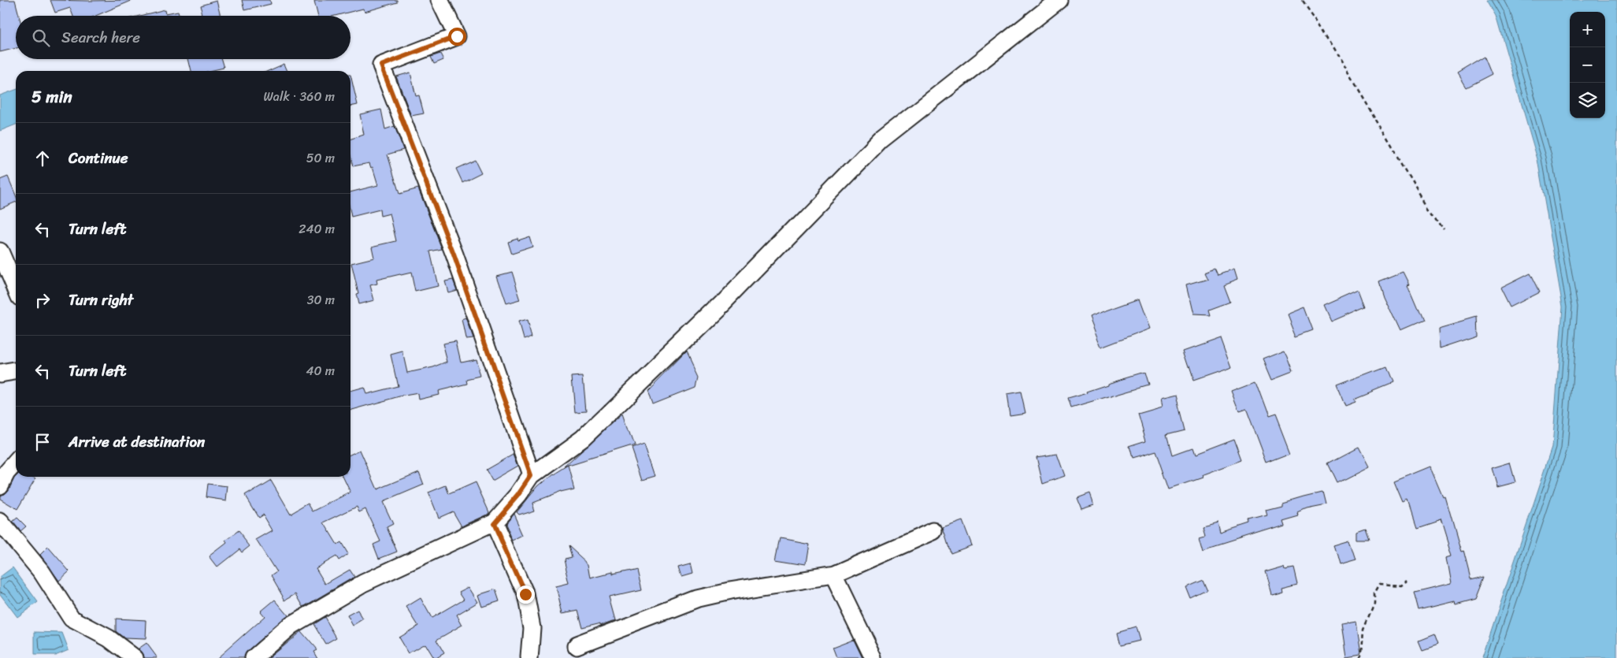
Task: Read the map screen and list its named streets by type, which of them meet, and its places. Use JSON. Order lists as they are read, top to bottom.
{
  "page": {
    "map_buttons": ["+", "−"],
    "search": "Search here",
    "heading": ["5 min", "Walk · 360 m"],
    "list": [
      ["Continue", "50 m"],
      ["Turn left", "240 m"],
      ["Turn right", "30 m"],
      ["Turn left", "40 m"],
      "Arrive at destination"
    ]
  }
}
